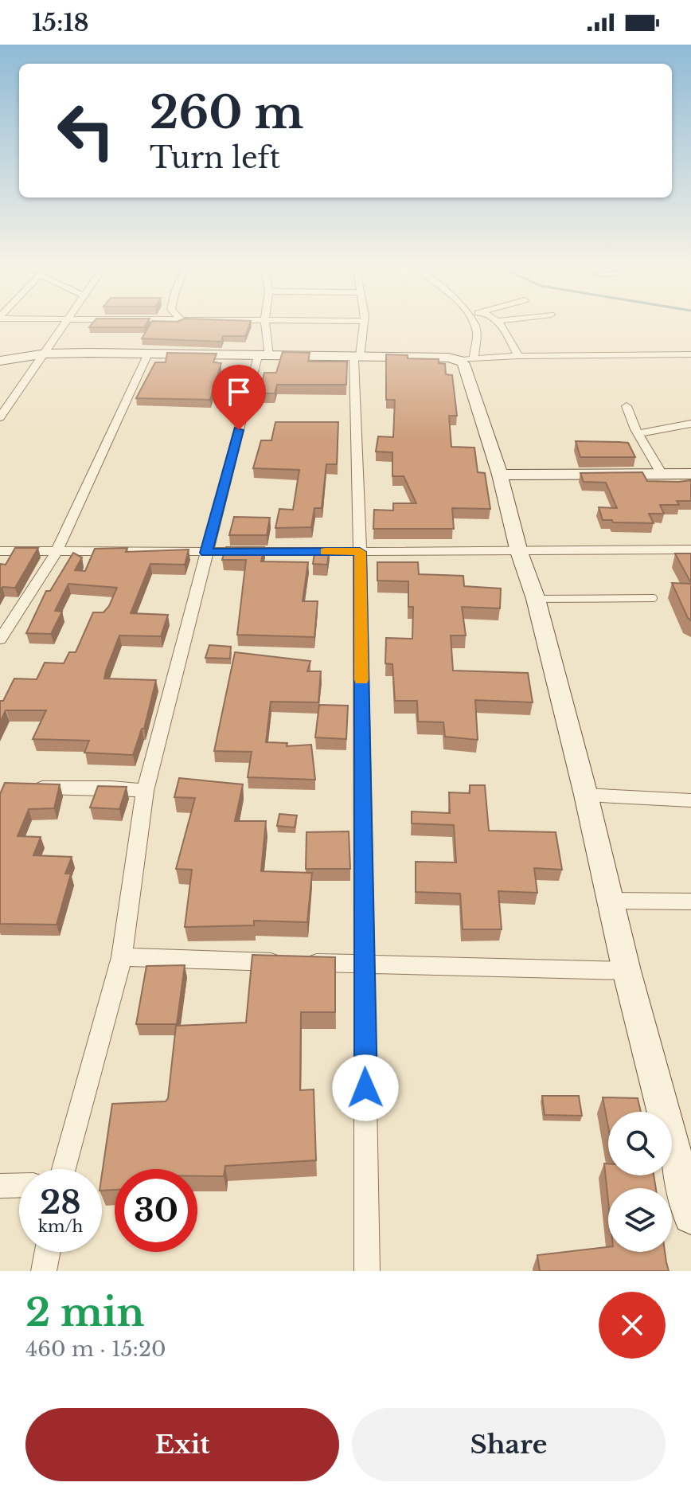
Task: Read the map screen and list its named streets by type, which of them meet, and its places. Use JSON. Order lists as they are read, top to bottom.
{
  "page": {
    "status": "15:18",
    "turn": ["260 m", "Turn left"],
    "speed": "28 km/h",
    "limit": "30",
    "heading": ["2 min", "460 m · 15:20"],
    "buttons": ["Exit", "Share"]
  }
}
